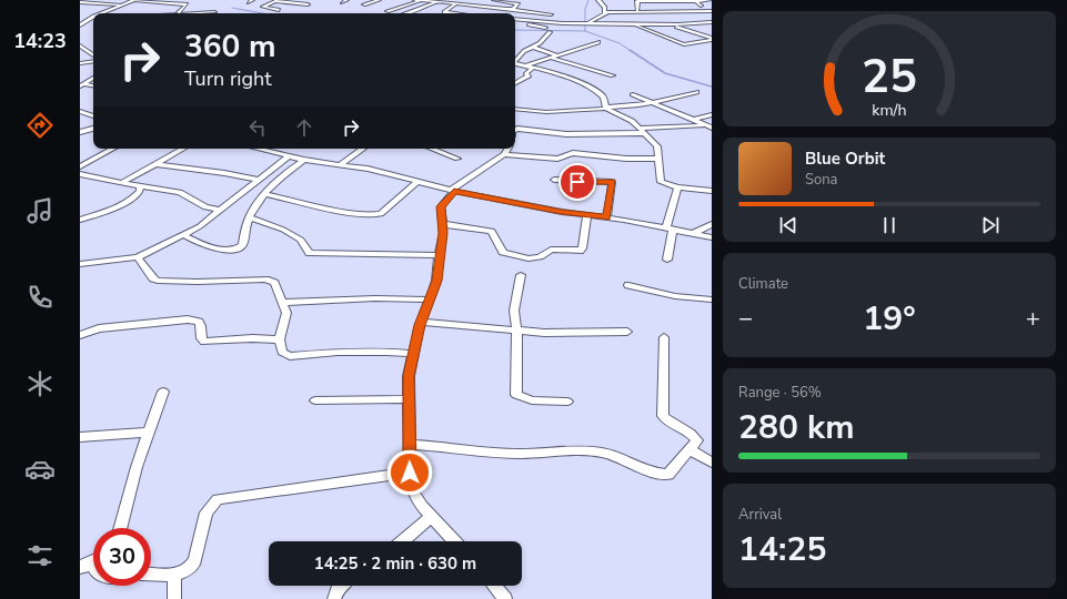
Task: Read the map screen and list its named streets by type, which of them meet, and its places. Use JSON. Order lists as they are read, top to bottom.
{
  "page": {
    "tabs": "14:23",
    "turn": ["360 m", "Turn right"],
    "song": ["Blue Orbit", "Sona"],
    "tile": [
      "Climate",
      ["Range · 56%", "280 km"],
      ["Arrival", "14:25"]
    ],
    "heat": ["−", "19°", "+"],
    "limit": "30",
    "trip": "14:25 · 2 min · 630 m",
    "gauge": ["25", "km/h"]
  }
}
